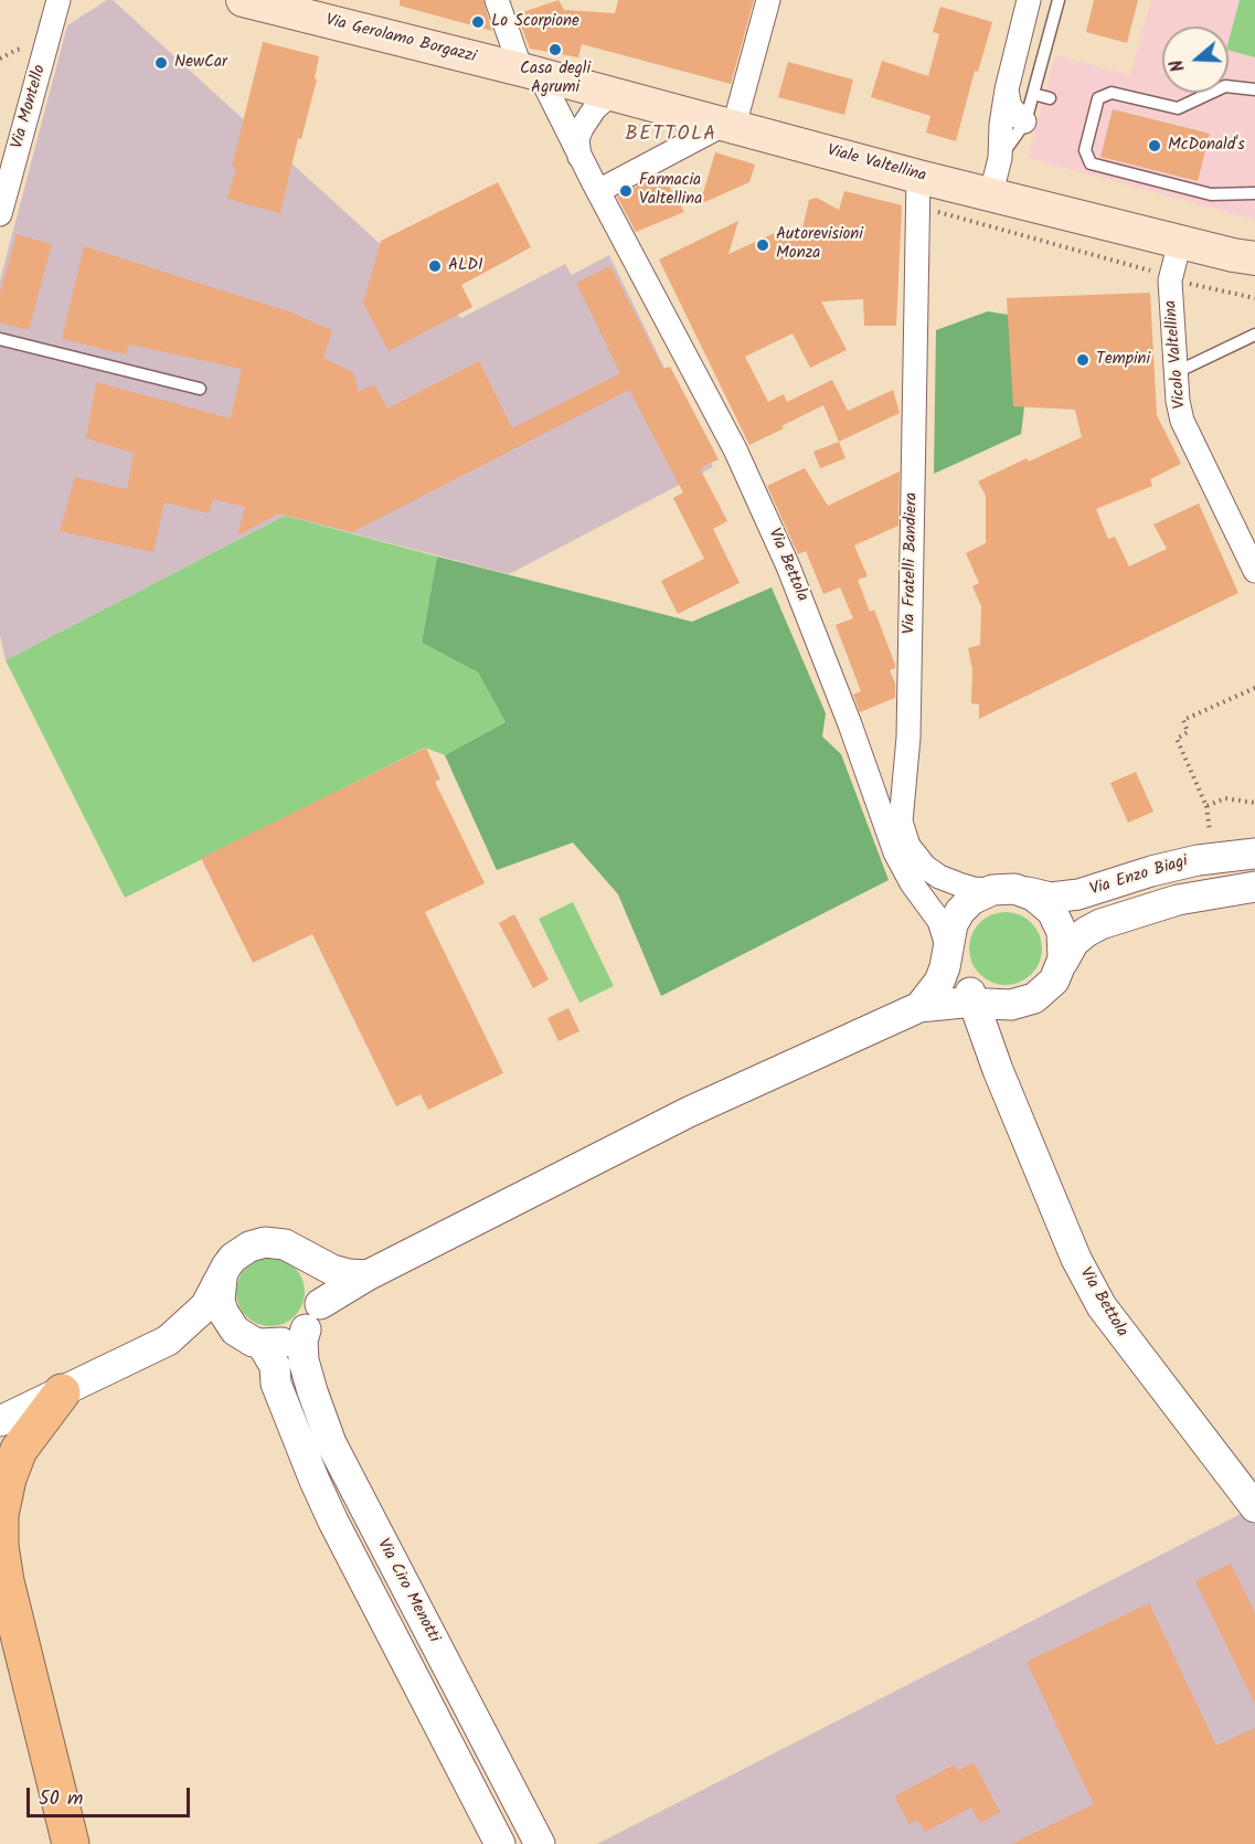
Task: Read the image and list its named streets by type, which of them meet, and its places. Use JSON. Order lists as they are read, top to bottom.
{
  "streets": {
    "main road": ["Via Gerolamo Borgazzi", "Viale Valtellina"],
    "street": [
      "Via Montello",
      "Vicolo Valtellina",
      "Via Fratelli Bandiera",
      "Via Bettola",
      "Via Enzo Biagi",
      "Via Ciro Menotti"
    ]
  },
  "crossings": [
    ["Via Gerolamo Borgazzi", "Viale Valtellina"],
    ["Via Gerolamo Borgazzi", "Via Bettola"],
    ["Viale Valtellina", "Vicolo Valtellina"],
    ["Viale Valtellina", "Via Fratelli Bandiera"],
    ["Viale Valtellina", "Via Bettola"],
    ["Via Fratelli Bandiera", "Via Bettola"],
    ["Via Fratelli Bandiera", "Via Enzo Biagi"],
    ["Via Bettola", "Via Enzo Biagi"]
  ],
  "districts": ["BETTOLA"],
  "places": [
    "Lo Scorpione",
    "Casa degli Agrumi",
    "NewCar",
    "McDonald's",
    "Farmacia Valtellina",
    "Autorevisioni Monza",
    "ALDI",
    "Tempini"
  ],
  "scale_bar": "50 m",
  "north": "left"
}
